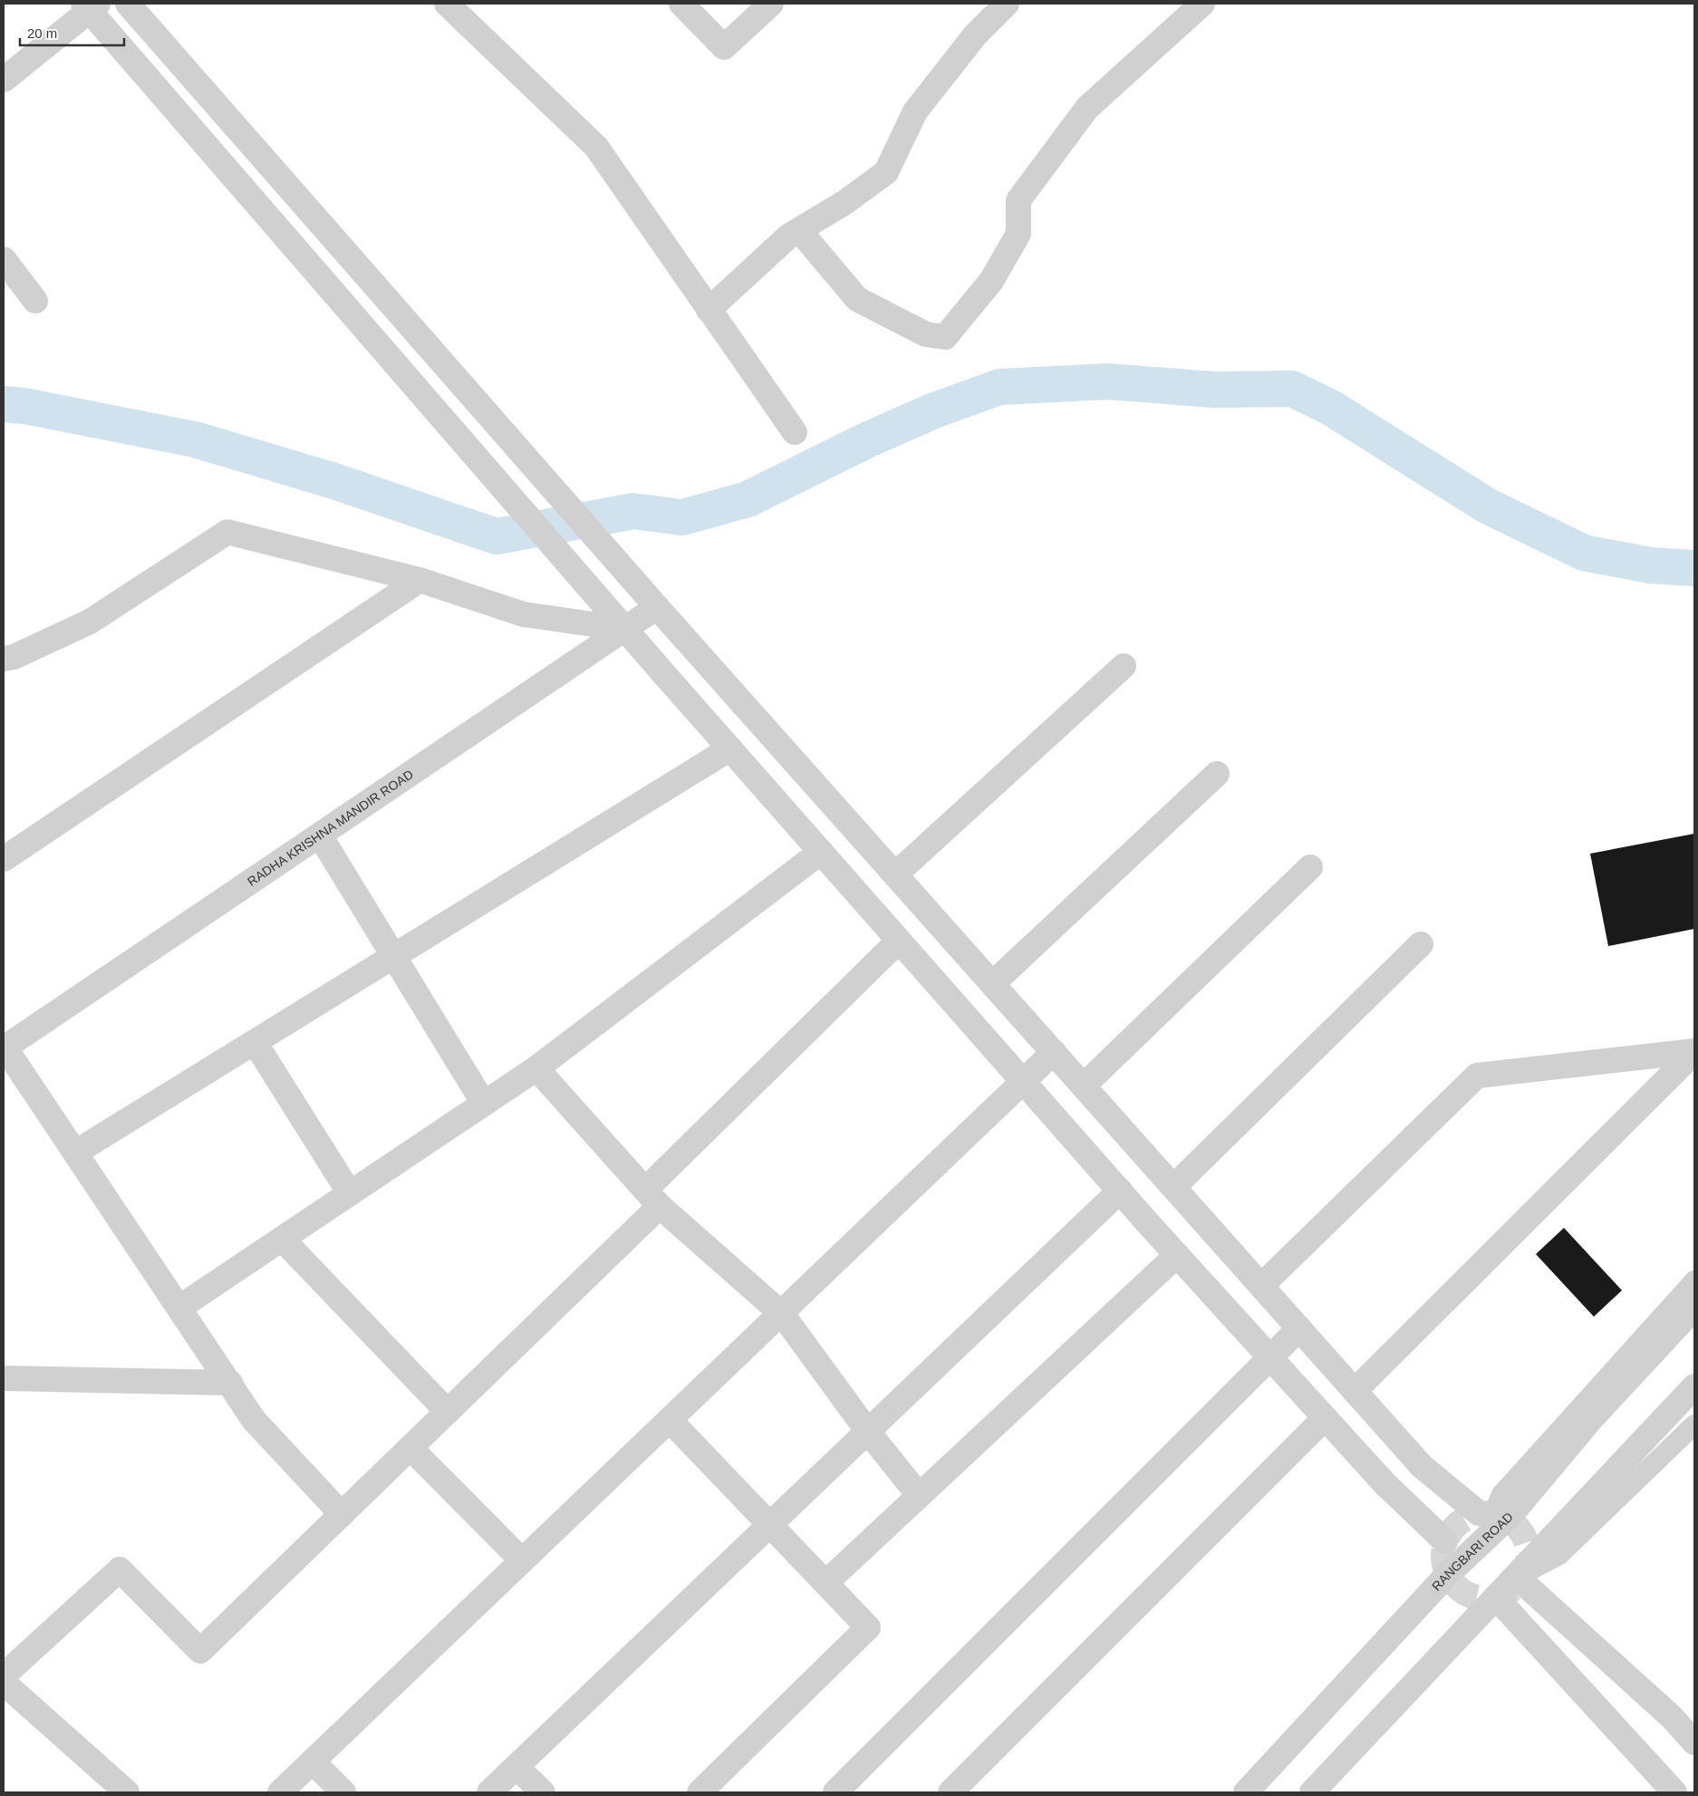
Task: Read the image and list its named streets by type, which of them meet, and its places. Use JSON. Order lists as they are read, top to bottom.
{
  "streets": {
    "street": ["RADHA KRISHNA MANDIR ROAD", "RANGBARI ROAD"]
  },
  "scale_bar": "20 m"
}
